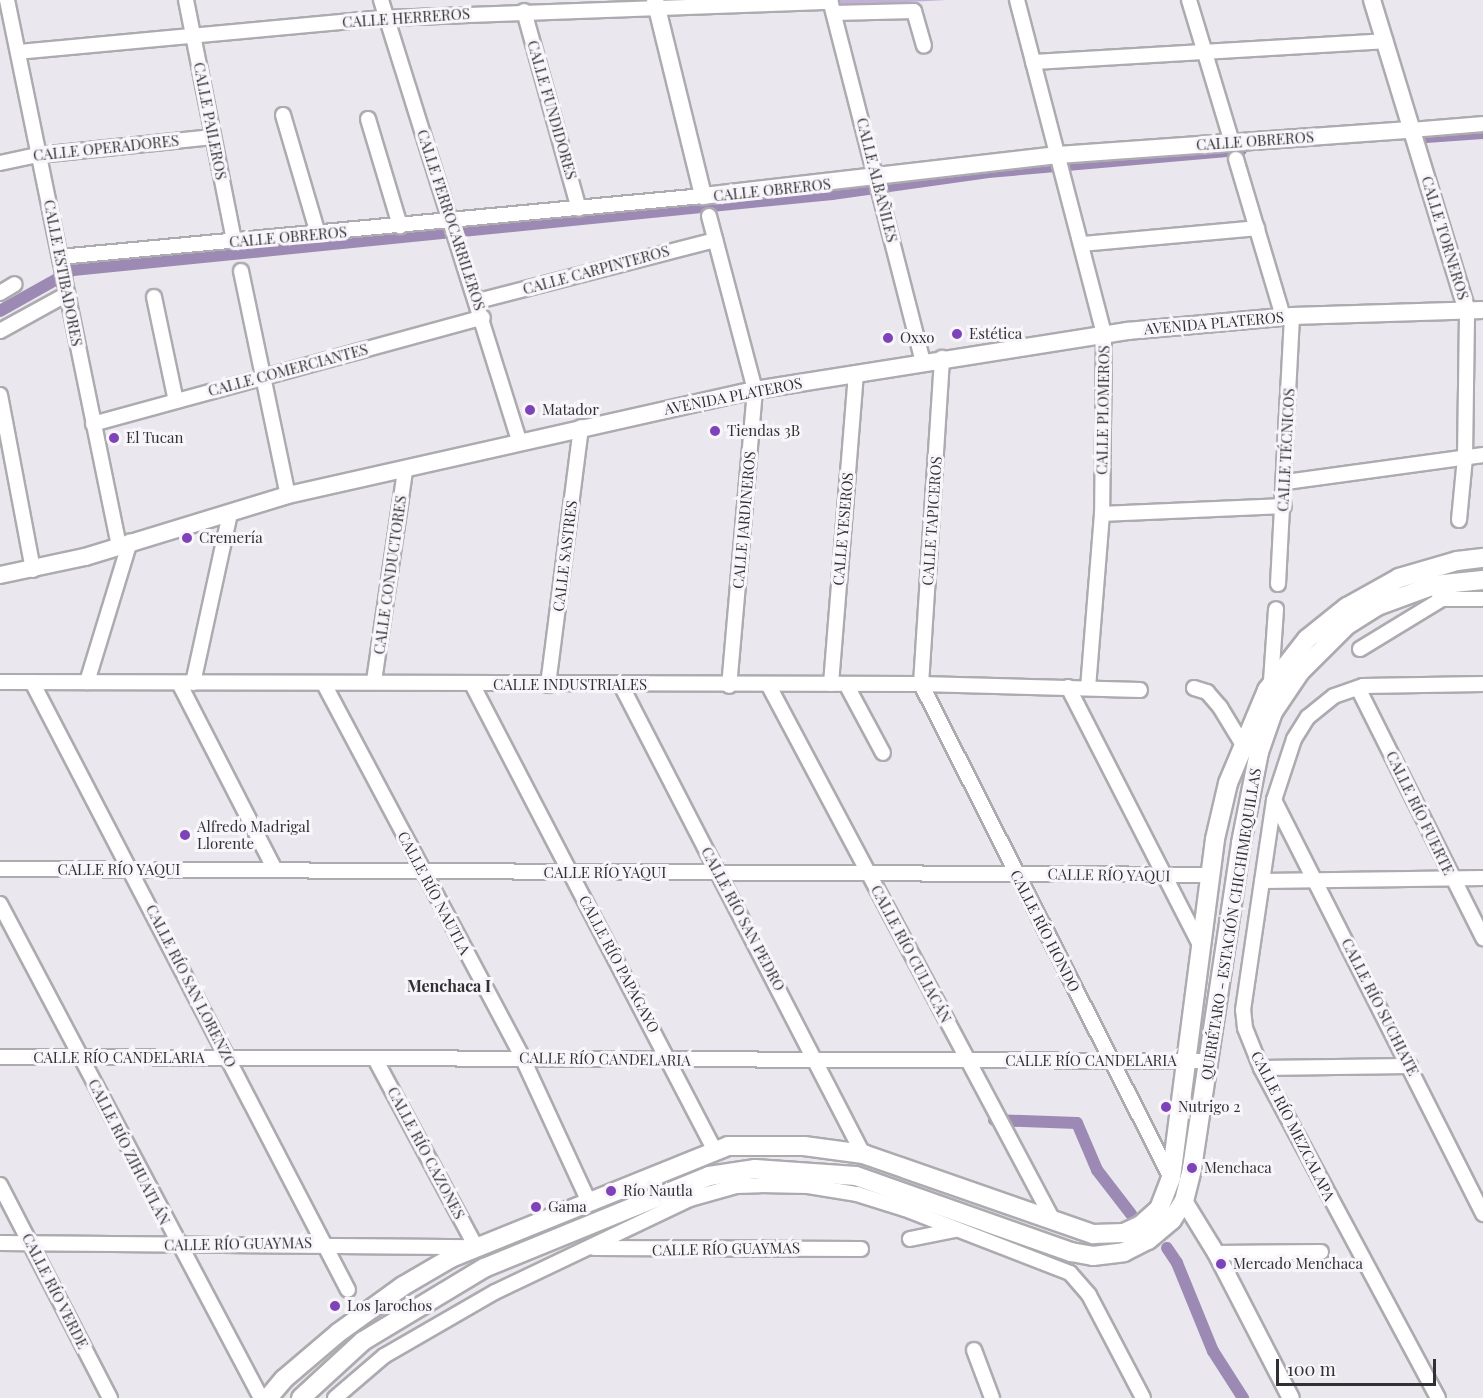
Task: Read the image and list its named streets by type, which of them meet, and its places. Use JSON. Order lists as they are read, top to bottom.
{
  "streets": {
    "main road": ["QUERÉTARO - ESTACIÓN CHICHIMEQUILLAS"],
    "street": [
      "CALLE HERREROS",
      "CALLE FUNDIDORES",
      "CALLE PAILEROS",
      "CALLE OBREROS",
      "CALLE OPERADORES",
      "CALLE ALBAÑILES",
      "CALLE FERROCARRILEROS",
      "CALLE TORNEROS",
      "CALLE CARPINTEROS",
      "CALLE ESTIBADORES",
      "AVENIDA PLATEROS",
      "CALLE COMERCIANTES",
      "CALLE PLOMEROS",
      "CALLE TÉCNICOS",
      "CALLE JARDINEROS",
      "CALLE TAPICEROS",
      "CALLE YESEROS",
      "CALLE SASTRES",
      "CALLE CONDUCTORES",
      "CALLE INDUSTRIALES",
      "CALLE RÍO FUERTE",
      "CALLE RÍO YAQUI",
      "CALLE RÍO NAUTLA",
      "CALLE RÍO SAN PEDRO",
      "CALLE RÍO HONDO",
      "CALLE RÍO CULIACÁN",
      "CALLE RÍO PAPAGAYO",
      "CALLE RÍO SAN LORENZO",
      "CALLE RÍO SUCHIATE",
      "CALLE RÍO CANDELARIA",
      "CALLE RÍO MEZCALAPA",
      "CALLE RÍO ZIHUATLÁN",
      "CALLE RÍO CAZONES",
      "CALLE RÍO GUAYMAS",
      "CALLE RÍO VERDE"
    ]
  },
  "crossings": [
    ["CALLE HERREROS", "CALLE FUNDIDORES"],
    ["CALLE HERREROS", "CALLE PAILEROS"],
    ["CALLE HERREROS", "CALLE ALBAÑILES"],
    ["CALLE HERREROS", "CALLE FERROCARRILEROS"],
    ["CALLE HERREROS", "CALLE ESTIBADORES"],
    ["CALLE FUNDIDORES", "CALLE OBREROS"],
    ["CALLE PAILEROS", "CALLE OBREROS"],
    ["CALLE PAILEROS", "CALLE OPERADORES"],
    ["CALLE OBREROS", "CALLE ALBAÑILES"],
    ["CALLE OBREROS", "CALLE FERROCARRILEROS"],
    ["CALLE OBREROS", "CALLE TORNEROS"],
    ["CALLE OBREROS", "CALLE ESTIBADORES"],
    ["CALLE OBREROS", "CALLE PLOMEROS"],
    ["CALLE OPERADORES", "CALLE ESTIBADORES"],
    ["CALLE ALBAÑILES", "AVENIDA PLATEROS"],
    ["CALLE FERROCARRILEROS", "CALLE CARPINTEROS"],
    ["CALLE FERROCARRILEROS", "AVENIDA PLATEROS"],
    ["CALLE FERROCARRILEROS", "CALLE COMERCIANTES"],
    ["CALLE TORNEROS", "AVENIDA PLATEROS"],
    ["CALLE CARPINTEROS", "CALLE JARDINEROS"],
    ["CALLE ESTIBADORES", "AVENIDA PLATEROS"],
    ["CALLE ESTIBADORES", "CALLE COMERCIANTES"],
    ["AVENIDA PLATEROS", "CALLE PLOMEROS"],
    ["AVENIDA PLATEROS", "CALLE TÉCNICOS"],
    ["AVENIDA PLATEROS", "CALLE JARDINEROS"],
    ["AVENIDA PLATEROS", "CALLE TAPICEROS"],
    ["AVENIDA PLATEROS", "CALLE YESEROS"],
    ["AVENIDA PLATEROS", "CALLE SASTRES"],
    ["AVENIDA PLATEROS", "CALLE CONDUCTORES"],
    ["CALLE PLOMEROS", "CALLE INDUSTRIALES"],
    ["CALLE JARDINEROS", "CALLE INDUSTRIALES"],
    ["CALLE TAPICEROS", "CALLE INDUSTRIALES"],
    ["CALLE TAPICEROS", "CALLE RÍO HONDO"],
    ["CALLE YESEROS", "CALLE INDUSTRIALES"],
    ["CALLE SASTRES", "CALLE INDUSTRIALES"],
    ["CALLE CONDUCTORES", "CALLE INDUSTRIALES"],
    ["CALLE INDUSTRIALES", "CALLE RÍO NAUTLA"],
    ["CALLE INDUSTRIALES", "CALLE RÍO SAN PEDRO"],
    ["CALLE INDUSTRIALES", "CALLE RÍO HONDO"],
    ["CALLE INDUSTRIALES", "CALLE RÍO CULIACÁN"],
    ["CALLE INDUSTRIALES", "CALLE RÍO PAPAGAYO"],
    ["CALLE INDUSTRIALES", "CALLE RÍO SAN LORENZO"],
    ["CALLE RÍO FUERTE", "CALLE RÍO MEZCALAPA"],
    ["CALLE RÍO YAQUI", "CALLE RÍO NAUTLA"],
    ["CALLE RÍO YAQUI", "CALLE RÍO SAN PEDRO"],
    ["CALLE RÍO YAQUI", "QUERÉTARO - ESTACIÓN CHICHIMEQUILLAS"],
    ["CALLE RÍO YAQUI", "CALLE RÍO HONDO"],
    ["CALLE RÍO YAQUI", "CALLE RÍO CULIACÁN"],
    ["CALLE RÍO YAQUI", "CALLE RÍO PAPAGAYO"],
    ["CALLE RÍO YAQUI", "CALLE RÍO SAN LORENZO"],
    ["CALLE RÍO NAUTLA", "QUERÉTARO - ESTACIÓN CHICHIMEQUILLAS"],
    ["CALLE RÍO NAUTLA", "CALLE RÍO CANDELARIA"],
    ["CALLE RÍO SAN PEDRO", "QUERÉTARO - ESTACIÓN CHICHIMEQUILLAS"],
    ["CALLE RÍO SAN PEDRO", "CALLE RÍO CANDELARIA"],
    ["QUERÉTARO - ESTACIÓN CHICHIMEQUILLAS", "CALLE RÍO HONDO"],
    ["QUERÉTARO - ESTACIÓN CHICHIMEQUILLAS", "CALLE RÍO CULIACÁN"],
    ["QUERÉTARO - ESTACIÓN CHICHIMEQUILLAS", "CALLE RÍO PAPAGAYO"],
    ["QUERÉTARO - ESTACIÓN CHICHIMEQUILLAS", "CALLE RÍO CANDELARIA"],
    ["QUERÉTARO - ESTACIÓN CHICHIMEQUILLAS", "CALLE RÍO CAZONES"],
    ["QUERÉTARO - ESTACIÓN CHICHIMEQUILLAS", "CALLE RÍO GUAYMAS"],
    ["CALLE RÍO HONDO", "CALLE RÍO CANDELARIA"],
    ["CALLE RÍO CULIACÁN", "CALLE RÍO CANDELARIA"],
    ["CALLE RÍO PAPAGAYO", "CALLE RÍO CANDELARIA"],
    ["CALLE RÍO SAN LORENZO", "CALLE RÍO CANDELARIA"],
    ["CALLE RÍO SAN LORENZO", "CALLE RÍO GUAYMAS"],
    ["CALLE RÍO SUCHIATE", "CALLE RÍO MEZCALAPA"],
    ["CALLE RÍO CANDELARIA", "CALLE RÍO ZIHUATLÁN"],
    ["CALLE RÍO CANDELARIA", "CALLE RÍO CAZONES"],
    ["CALLE RÍO ZIHUATLÁN", "CALLE RÍO GUAYMAS"],
    ["CALLE RÍO CAZONES", "CALLE RÍO GUAYMAS"],
    ["CALLE RÍO GUAYMAS", "CALLE RÍO VERDE"]
  ],
  "districts": ["Menchaca I"],
  "places": [
    "Estética",
    "Oxxo",
    "Matador",
    "Tiendas 3B",
    "El Tucan",
    "Cremería",
    "Alfredo Madrigal Llorente",
    "Nutrigo 2",
    "Menchaca",
    "Río Nautla",
    "Gama",
    "Mercado Menchaca",
    "Los Jarochos"
  ],
  "scale_bar": "100 m"
}
